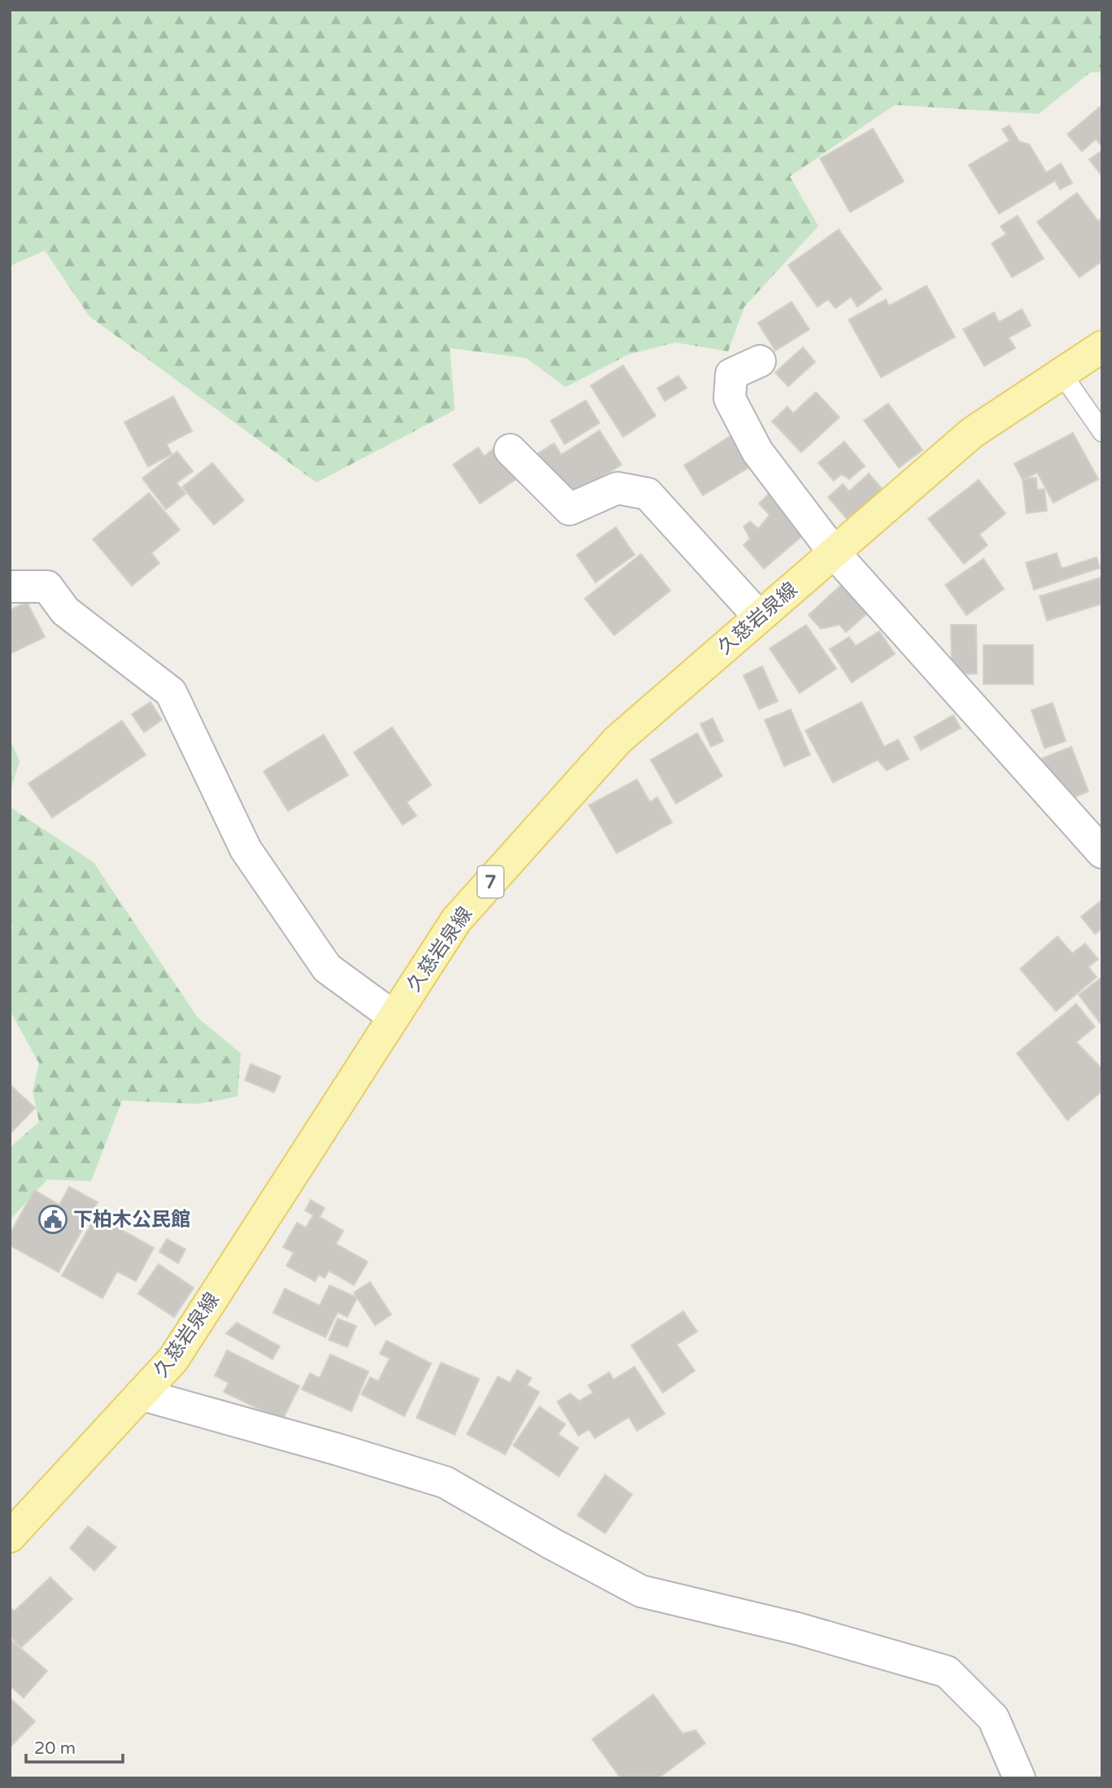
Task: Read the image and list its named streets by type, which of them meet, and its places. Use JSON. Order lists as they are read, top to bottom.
{
  "streets": {
    "main road": ["久慈岩泉線", "7"]
  },
  "places": {
    "public building": ["下柏木公民館"]
  },
  "scale_bar": "20 m"
}
